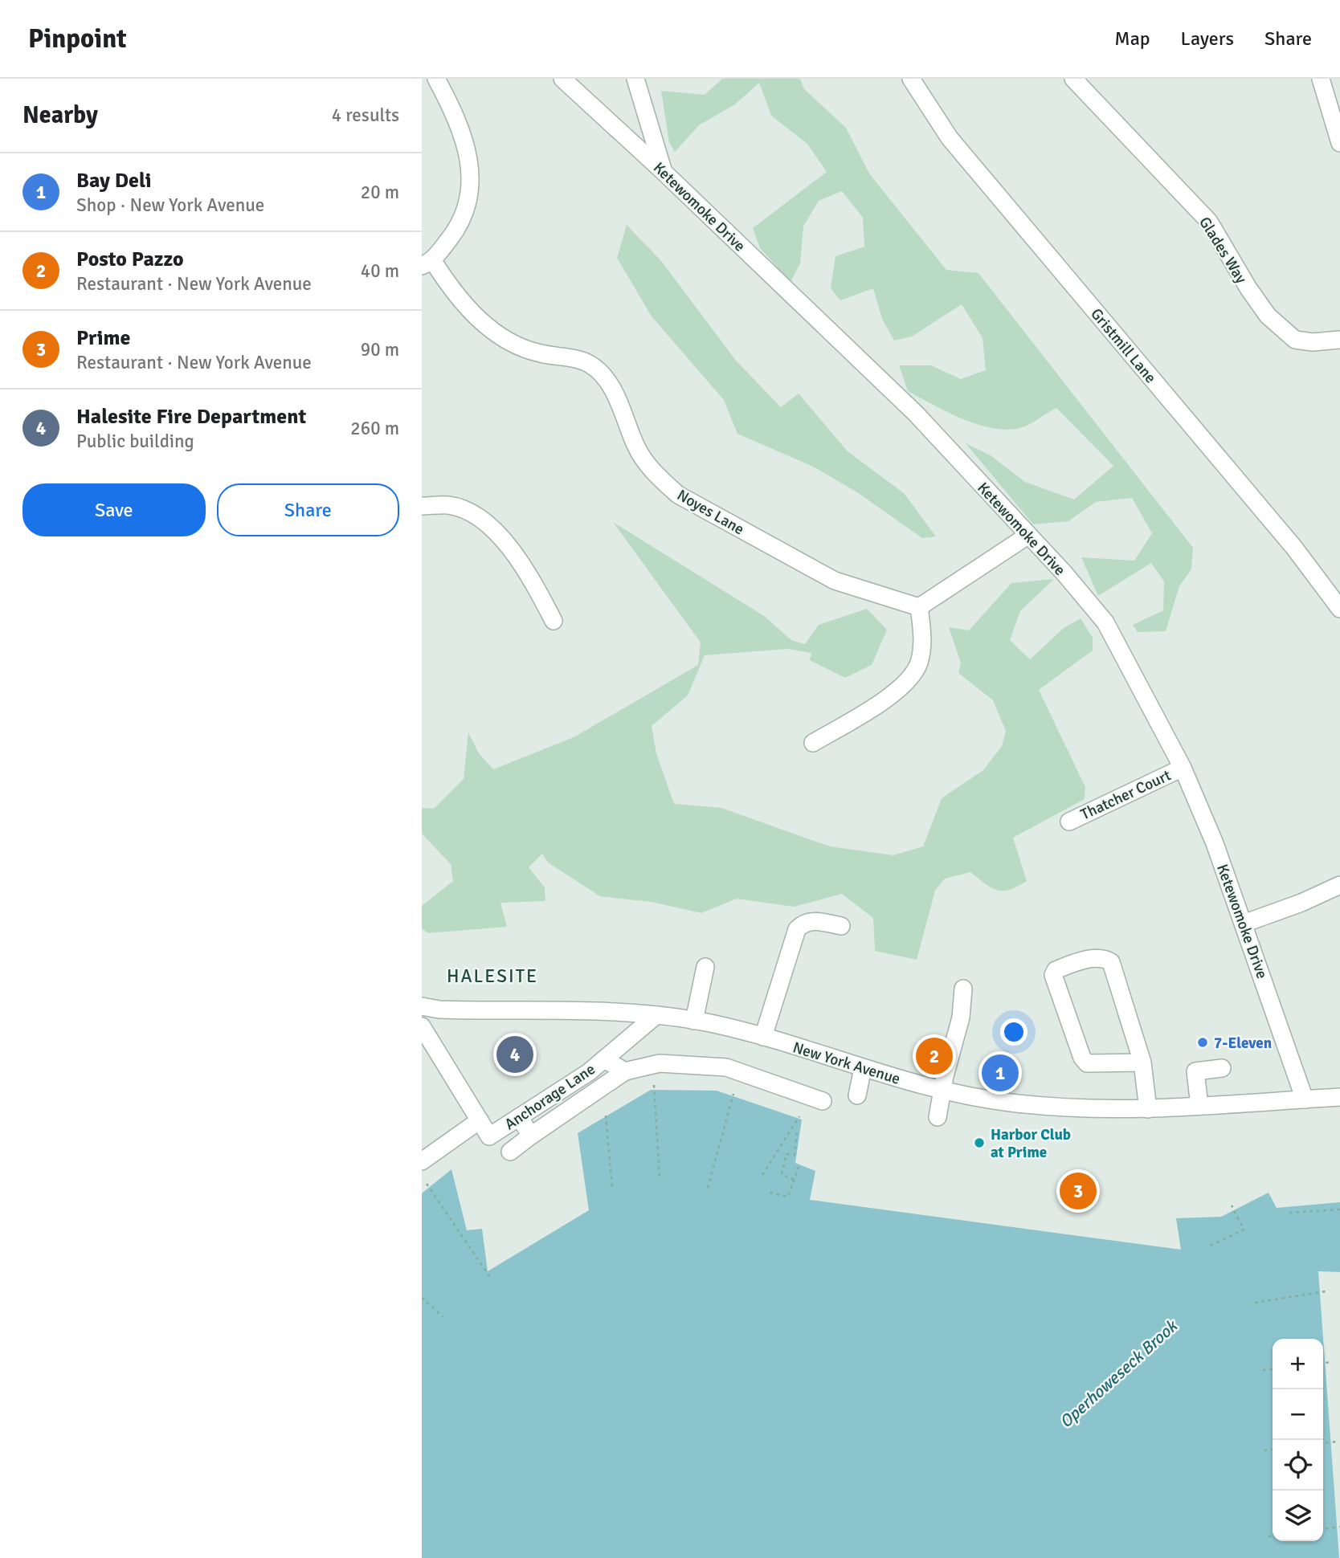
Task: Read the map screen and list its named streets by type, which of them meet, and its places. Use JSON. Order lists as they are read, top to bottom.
{
  "streets": {
    "street": [
      "Ketewomoke Drive",
      "Glades Way",
      "Gristmill Lane",
      "Noyes Lane",
      "Thatcher Court",
      "New York Avenue",
      "Anchorage Lane"
    ]
  },
  "crossings": [
    ["Ketewomoke Drive", "Thatcher Court"],
    ["Ketewomoke Drive", "New York Avenue"],
    ["New York Avenue", "Anchorage Lane"]
  ],
  "districts": ["HALESITE"],
  "water": ["Operhoweseck Brook"],
  "places": ["7-Eleven", "Harbor Club at Prime"],
  "page": {
    "header": "Pinpoint",
    "nav": ["Map", "Layers", "Share"],
    "heading": ["Nearby", "4 results"],
    "list": [
      {
        "mark": "1",
        "name": "Bay Deli",
        "note": "Shop · New York Avenue",
        "value": "20 m"
      },
      {
        "mark": "2",
        "name": "Posto Pazzo",
        "note": "Restaurant · New York Avenue",
        "value": "40 m"
      },
      {
        "mark": "3",
        "name": "Prime",
        "note": "Restaurant · New York Avenue",
        "value": "90 m"
      },
      {
        "mark": "4",
        "name": "Halesite Fire Department",
        "note": "Public building",
        "value": "260 m"
      }
    ],
    "buttons": ["Save", "Share"],
    "pins": [
      "4",
      "2",
      "1",
      "3"
    ],
    "map_buttons": ["+", "−"]
  }
}
